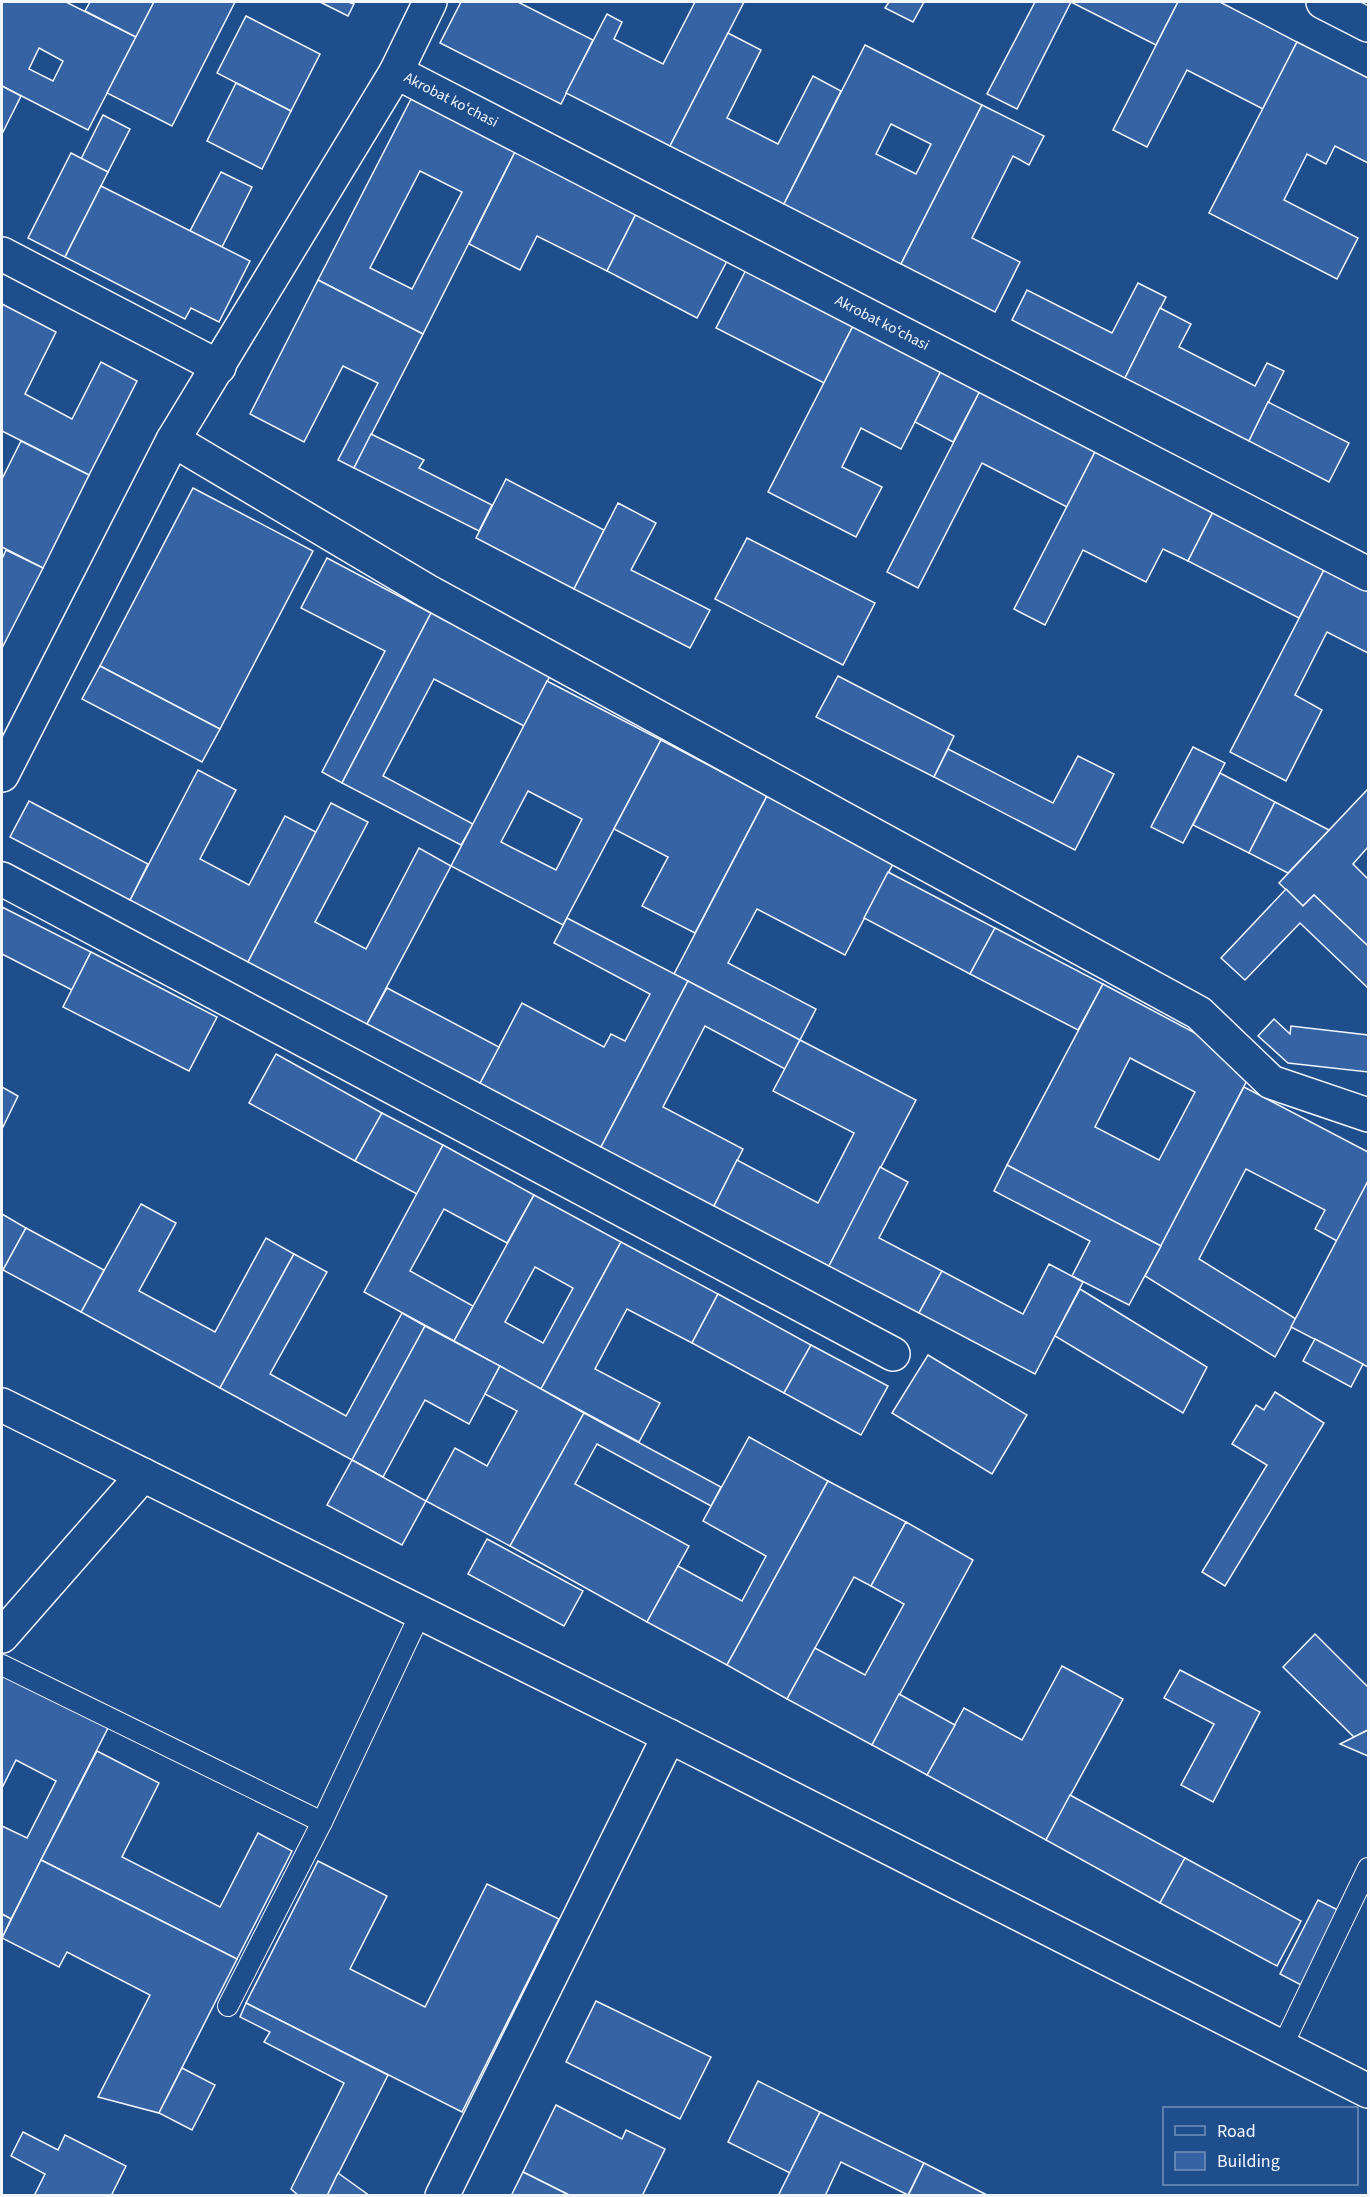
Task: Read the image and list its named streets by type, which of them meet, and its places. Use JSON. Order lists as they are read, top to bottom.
{
  "streets": {
    "street": ["Akrobat koʻchasi"]
  },
  "legend": ["Road", "Building"]
}
